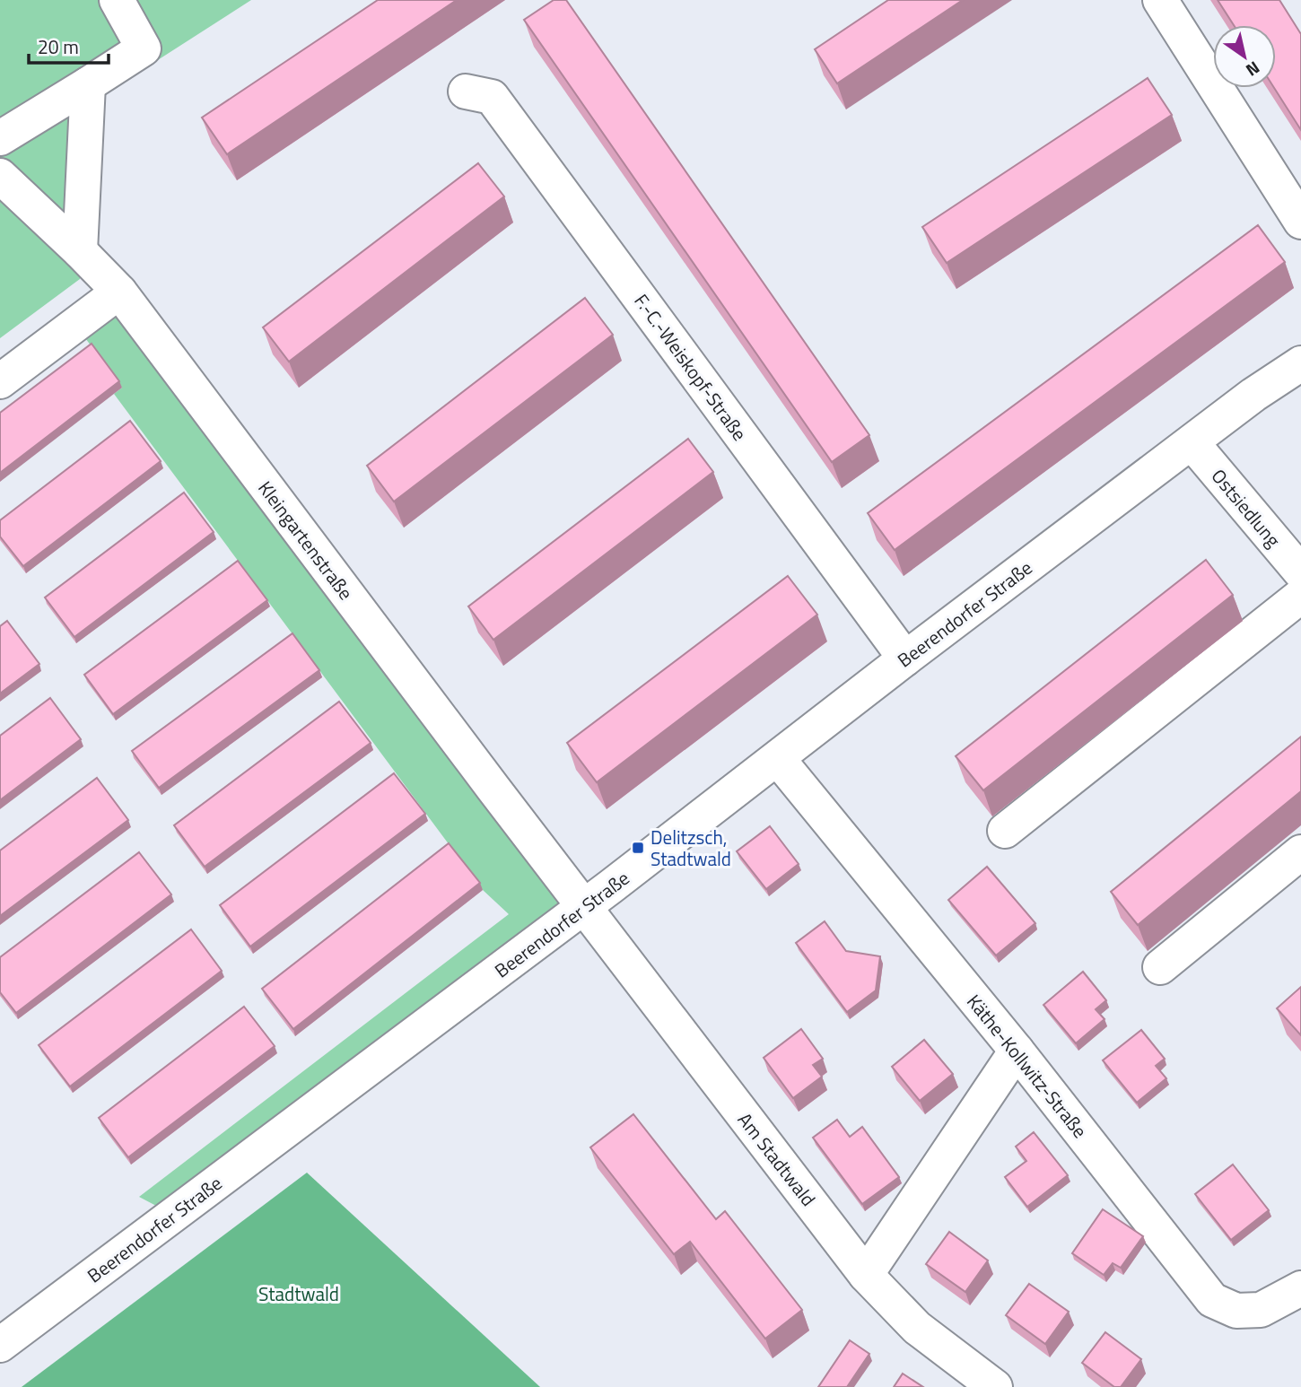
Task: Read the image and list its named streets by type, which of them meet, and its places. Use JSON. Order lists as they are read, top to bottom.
{
  "streets": {
    "street": [
      "F.-C.-Weiskopf-Straße",
      "Ostsiedlung",
      "Kleingartenstraße",
      "Beerendorfer Straße",
      "Käthe-Kollwitz-Straße",
      "Am Stadtwald"
    ]
  },
  "crossings": [
    ["F.-C.-Weiskopf-Straße", "Beerendorfer Straße"],
    ["Ostsiedlung", "Beerendorfer Straße"],
    ["Kleingartenstraße", "Beerendorfer Straße"],
    ["Kleingartenstraße", "Am Stadtwald"],
    ["Beerendorfer Straße", "Käthe-Kollwitz-Straße"],
    ["Beerendorfer Straße", "Am Stadtwald"]
  ],
  "parks": ["Stadtwald"],
  "places": {
    "transit": ["Delitzsch, Stadtwald"]
  },
  "scale_bar": "20 m",
  "north": "bottom right"
}
